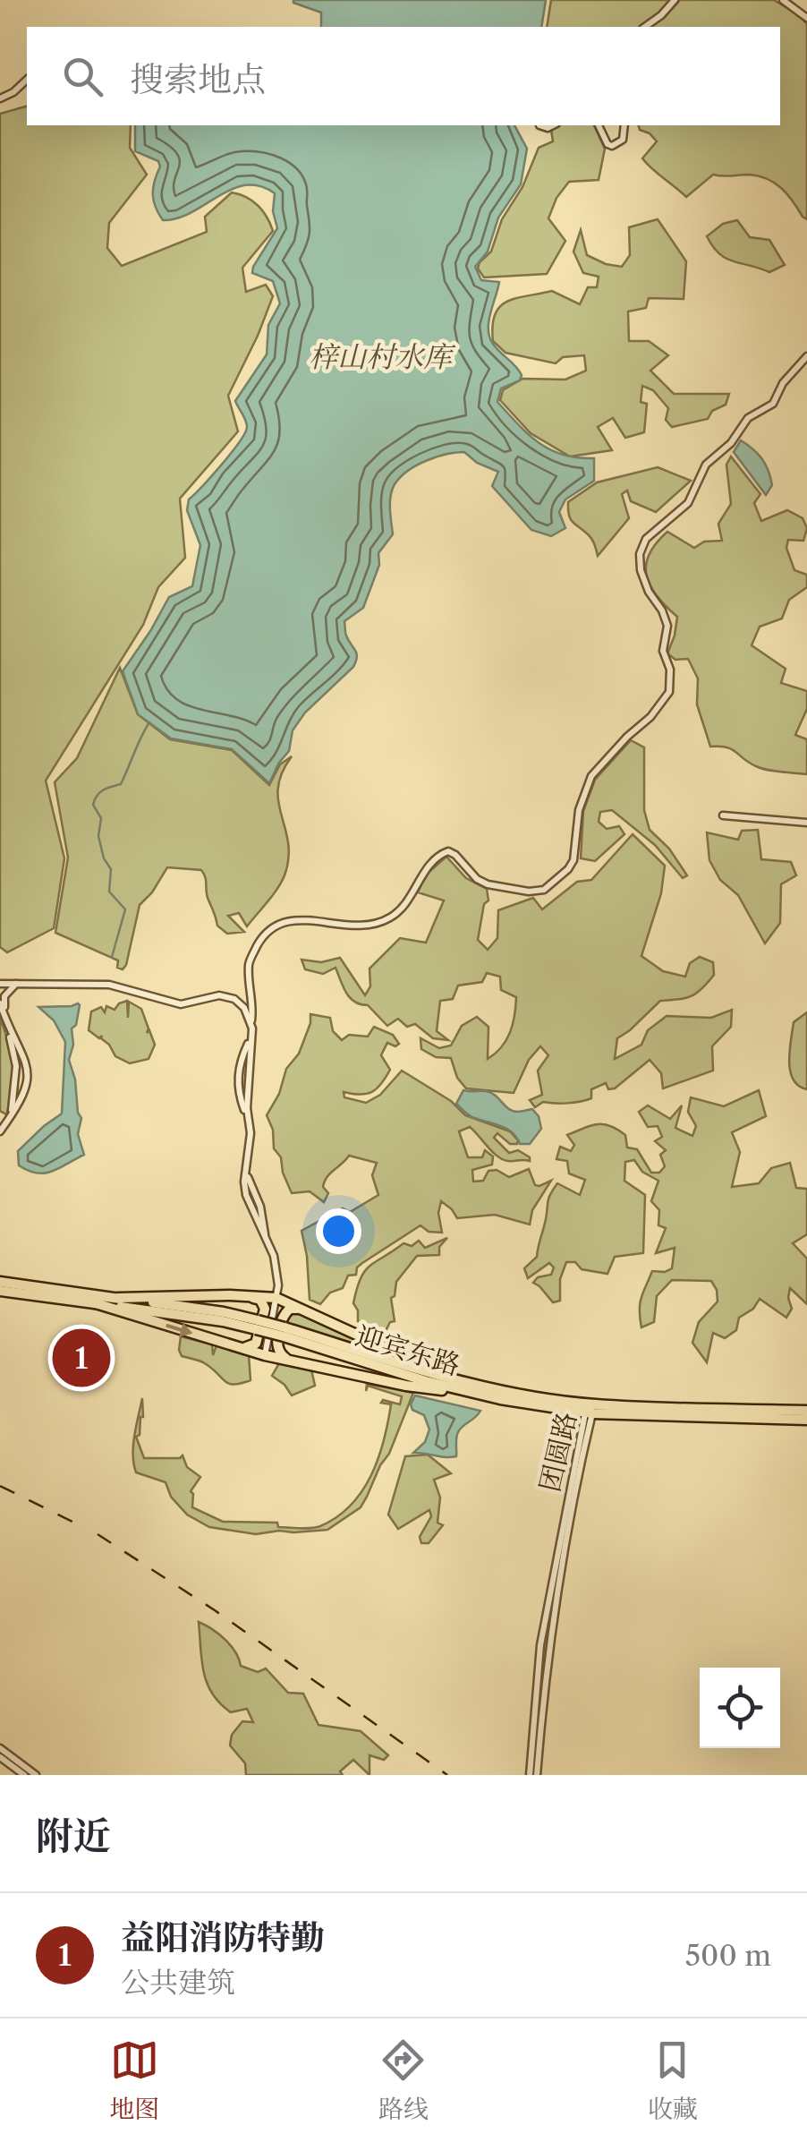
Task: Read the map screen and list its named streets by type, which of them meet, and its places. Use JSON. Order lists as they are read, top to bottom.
{
  "streets": {
    "highway": ["迎宾东路"],
    "street": ["团圆路"]
  },
  "crossings": [
    ["迎宾东路", "团圆路"]
  ],
  "water": ["梓山村水库"],
  "page": {
    "search": "搜索地点",
    "pins": "1",
    "heading": "附近",
    "list": [
      {
        "mark": "1",
        "name": "益阳消防特勤",
        "note": "公共建筑",
        "value": "500 m"
      }
    ],
    "nav": ["地图", "路线", "收藏"]
  }
}
